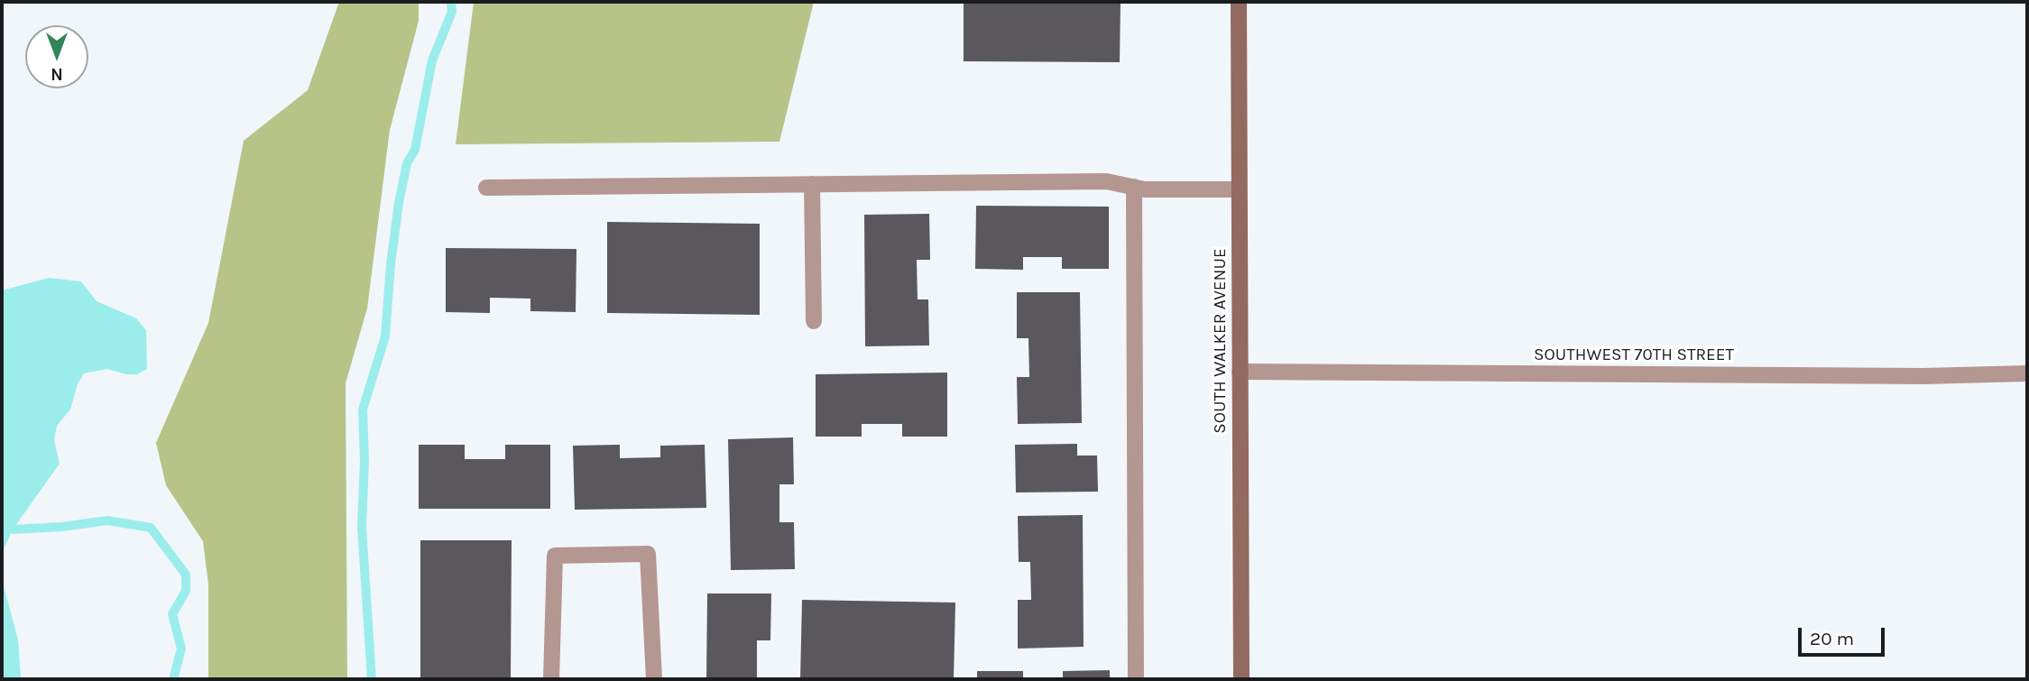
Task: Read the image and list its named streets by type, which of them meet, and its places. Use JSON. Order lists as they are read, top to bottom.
{
  "streets": {
    "main road": ["SOUTH WALKER AVENUE"],
    "street": ["SOUTHWEST 70TH STREET"]
  },
  "crossings": [
    ["SOUTH WALKER AVENUE", "SOUTHWEST 70TH STREET"]
  ],
  "scale_bar": "20 m",
  "north": "bottom"
}
